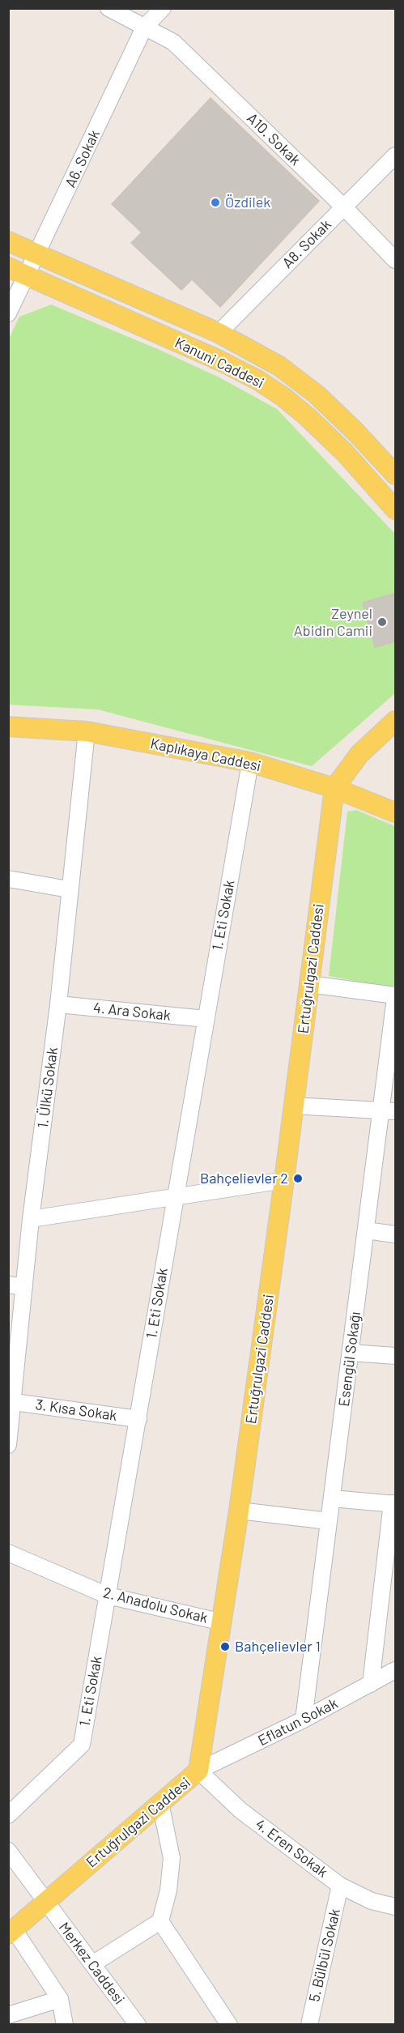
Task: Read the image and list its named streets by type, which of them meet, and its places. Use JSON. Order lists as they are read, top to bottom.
{
  "streets": {
    "main road": ["Kanuni Caddesi", "Kaplıkaya Caddesi", "Ertuğrulgazi Caddesi"],
    "street": [
      "A10. Sokak",
      "A6. Sokak",
      "A8. Sokak",
      "1. Eti Sokak",
      "4. Ara Sokak",
      "1. Ülkü Sokak",
      "Esengül Sokağı",
      "3. Kısa Sokak",
      "2. Anadolu Sokak",
      "Eflatun Sokak",
      "4. Eren Sokak",
      "5. Bülbül Sokak",
      "Merkez Caddesi"
    ]
  },
  "crossings": [
    ["A10. Sokak", "A6. Sokak"],
    ["A10. Sokak", "A8. Sokak"],
    ["A6. Sokak", "Kanuni Caddesi"],
    ["A8. Sokak", "Kanuni Caddesi"],
    ["Kaplıkaya Caddesi", "1. Eti Sokak"],
    ["Kaplıkaya Caddesi", "Ertuğrulgazi Caddesi"],
    ["Kaplıkaya Caddesi", "1. Ülkü Sokak"],
    ["1. Eti Sokak", "4. Ara Sokak"],
    ["1. Eti Sokak", "3. Kısa Sokak"],
    ["1. Eti Sokak", "2. Anadolu Sokak"],
    ["Ertuğrulgazi Caddesi", "2. Anadolu Sokak"],
    ["Ertuğrulgazi Caddesi", "Eflatun Sokak"],
    ["Ertuğrulgazi Caddesi", "4. Eren Sokak"],
    ["Ertuğrulgazi Caddesi", "Merkez Caddesi"],
    ["4. Ara Sokak", "1. Ülkü Sokak"],
    ["1. Ülkü Sokak", "3. Kısa Sokak"],
    ["Esengül Sokağı", "Eflatun Sokak"],
    ["Eflatun Sokak", "4. Eren Sokak"],
    ["4. Eren Sokak", "5. Bülbül Sokak"]
  ],
  "places": [
    "Özdilek",
    "Zeynel Abidin Camii",
    "Bahçelievler 2",
    "Bahçelievler 1"
  ]
}
